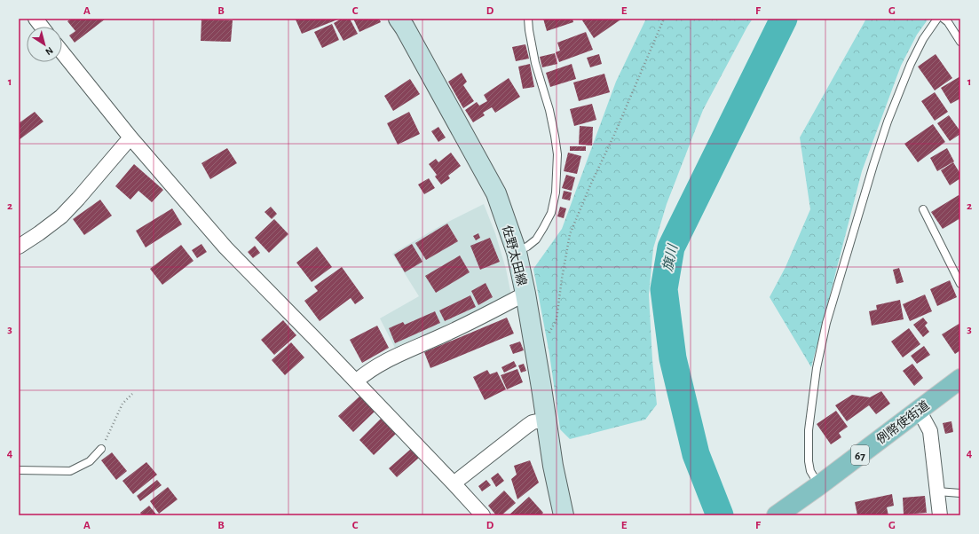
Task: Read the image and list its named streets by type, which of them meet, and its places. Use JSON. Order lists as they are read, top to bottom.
{
  "streets": {
    "main road": ["佐野太田線", "例幣使街道", "67"]
  },
  "water": ["旗川"],
  "north": "bottom right",
  "grid": {
    "columns": [
      "A",
      "B",
      "C",
      "D",
      "E",
      "F",
      "G"
    ],
    "rows": [
      "1",
      "2",
      "3",
      "4"
    ]
  }
}
